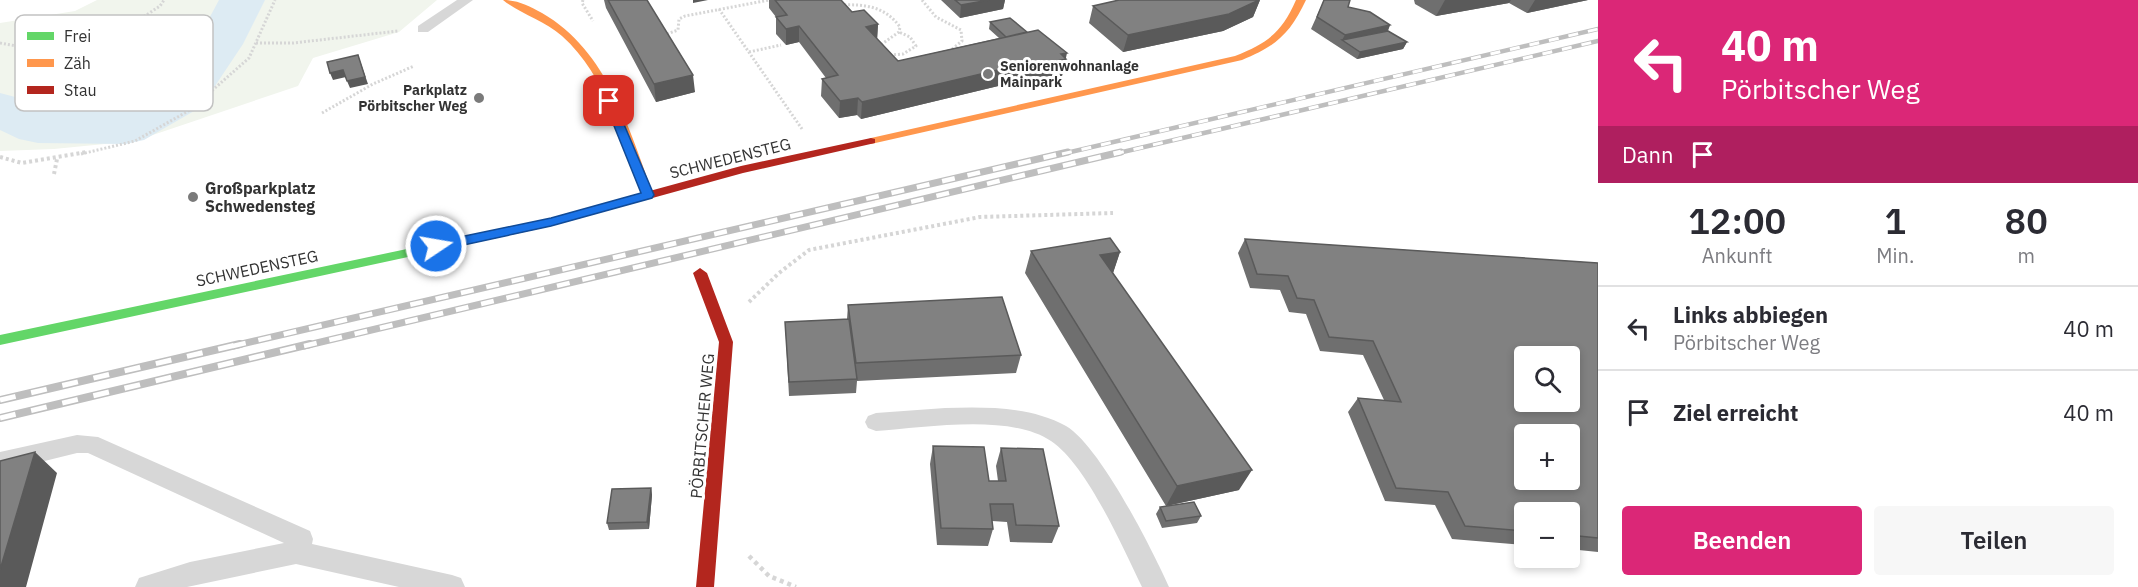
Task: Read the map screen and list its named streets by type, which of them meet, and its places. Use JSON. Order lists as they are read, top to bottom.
{
  "streets": {
    "street": ["SCHWEDENSTEG", "PÖRBITSCHER WEG"]
  },
  "places": ["Seniorenwohnanlage Mainpark", "Parkplatz Pörbitscher Weg", "Großparkplatz Schwedensteg"],
  "legend": ["Frei", "Zäh", "Stau"],
  "page": {
    "turn": ["40 m", "Pörbitscher Weg"],
    "then": "Dann",
    "eta": [
      "12:00",
      "Ankunft",
      "1",
      "Min.",
      "80",
      "m"
    ],
    "list": [
      {
        "name": "Links abbiegen",
        "note": "Pörbitscher Weg",
        "value": "40 m"
      },
      {
        "name": "Ziel erreicht",
        "value": "40 m"
      }
    ],
    "map_buttons": ["+", "−"],
    "buttons": ["Beenden", "Teilen"]
  }
}
